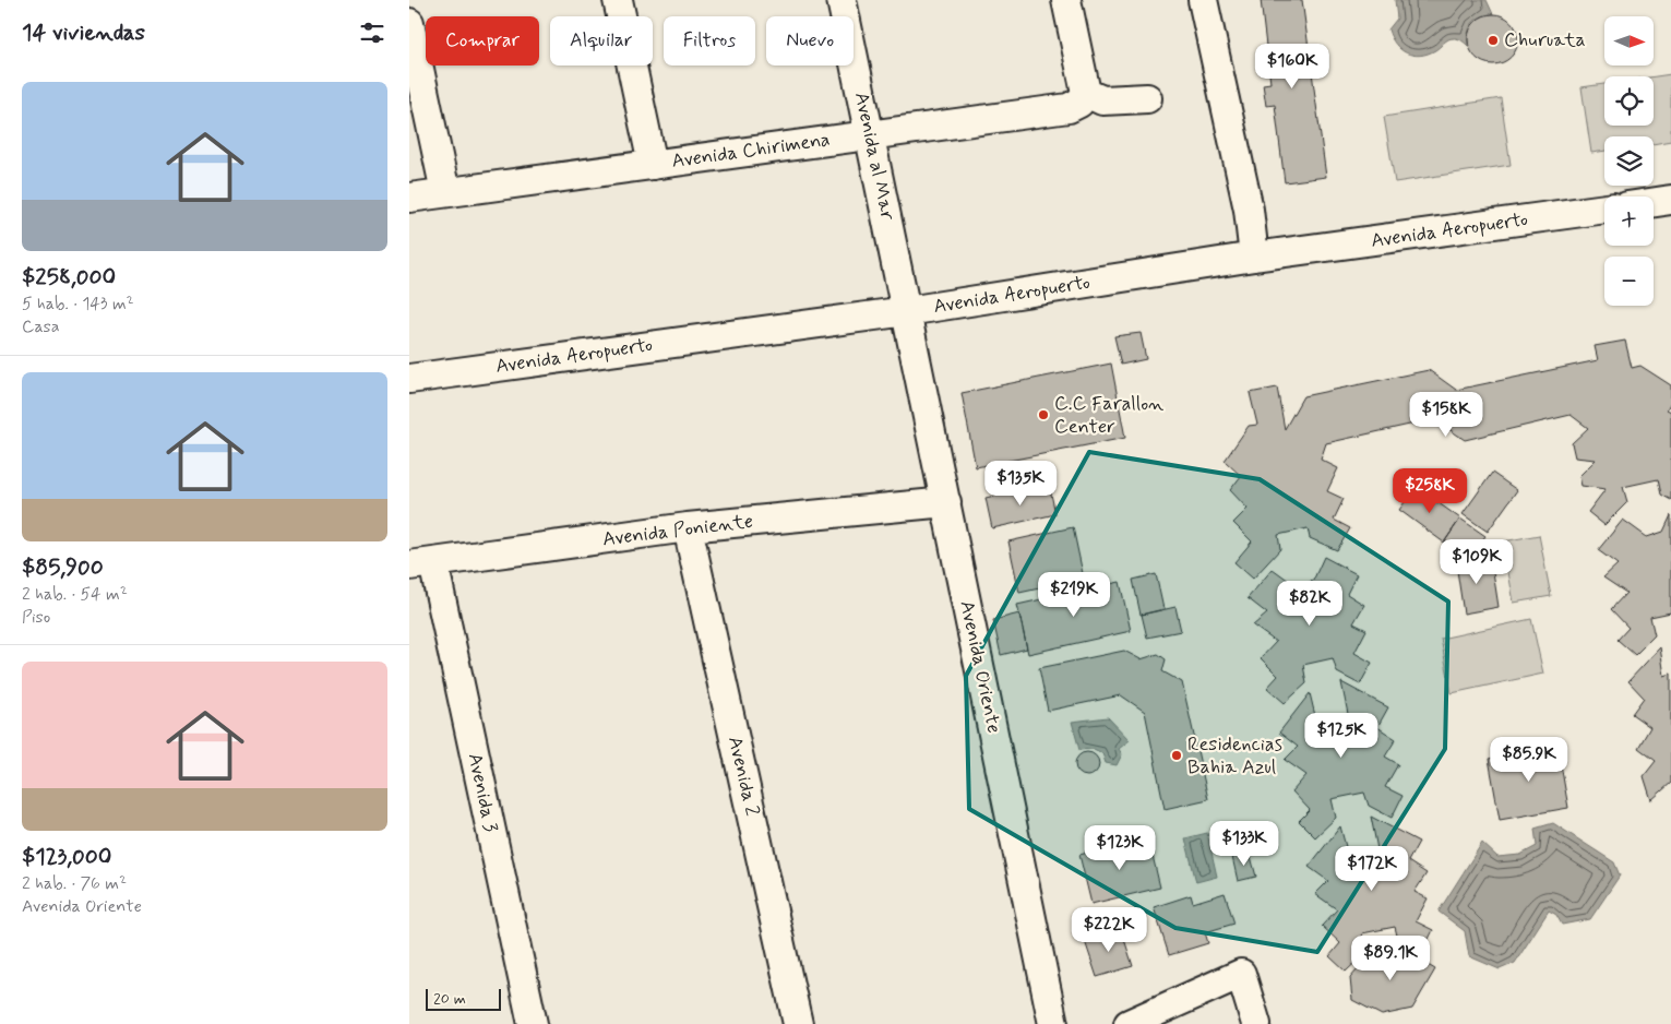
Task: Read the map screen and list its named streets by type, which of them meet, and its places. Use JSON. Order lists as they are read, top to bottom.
{
  "streets": {
    "street": [
      "Avenida Chirimena",
      "Avenida al Mar",
      "Avenida Aeropuerto",
      "Avenida Poniente",
      "Avenida Oriente",
      "Avenida 2",
      "Avenida 3"
    ]
  },
  "crossings": [
    ["Avenida Chirimena", "Avenida al Mar"],
    ["Avenida al Mar", "Avenida Aeropuerto"],
    ["Avenida al Mar", "Avenida Oriente"],
    ["Avenida Aeropuerto", "Avenida Oriente"],
    ["Avenida Poniente", "Avenida Oriente"],
    ["Avenida Poniente", "Avenida 2"],
    ["Avenida Poniente", "Avenida 3"]
  ],
  "places": ["Churuata", "C.C Farallon Center", "Residencias Bahia Azul"],
  "scale_bar": "20 m",
  "north": "right",
  "page": {
    "heading": "14 viviendas",
    "map_buttons": ["+", "−"],
    "chip": [
      "Comprar",
      "Alquilar",
      "Filtros",
      "Nuevo"
    ],
    "price": [
      "$160K",
      "$158K",
      "$135K",
      "$258K",
      "$109K",
      "$219K",
      "$82K",
      "$125K",
      "$85.9K",
      "$133K",
      "$123K",
      "$172K",
      "$222K",
      "$89.1K"
    ],
    "list": [
      {
        "name": "$258,000",
        "note": "5 hab. · 143 m² · Casa"
      },
      {
        "name": "$85,900",
        "note": "2 hab. · 54 m² · Piso"
      },
      {
        "name": "$123,000",
        "note": "2 hab. · 76 m² · Avenida Oriente"
      }
    ],
    "scale": "20 m"
  }
}
